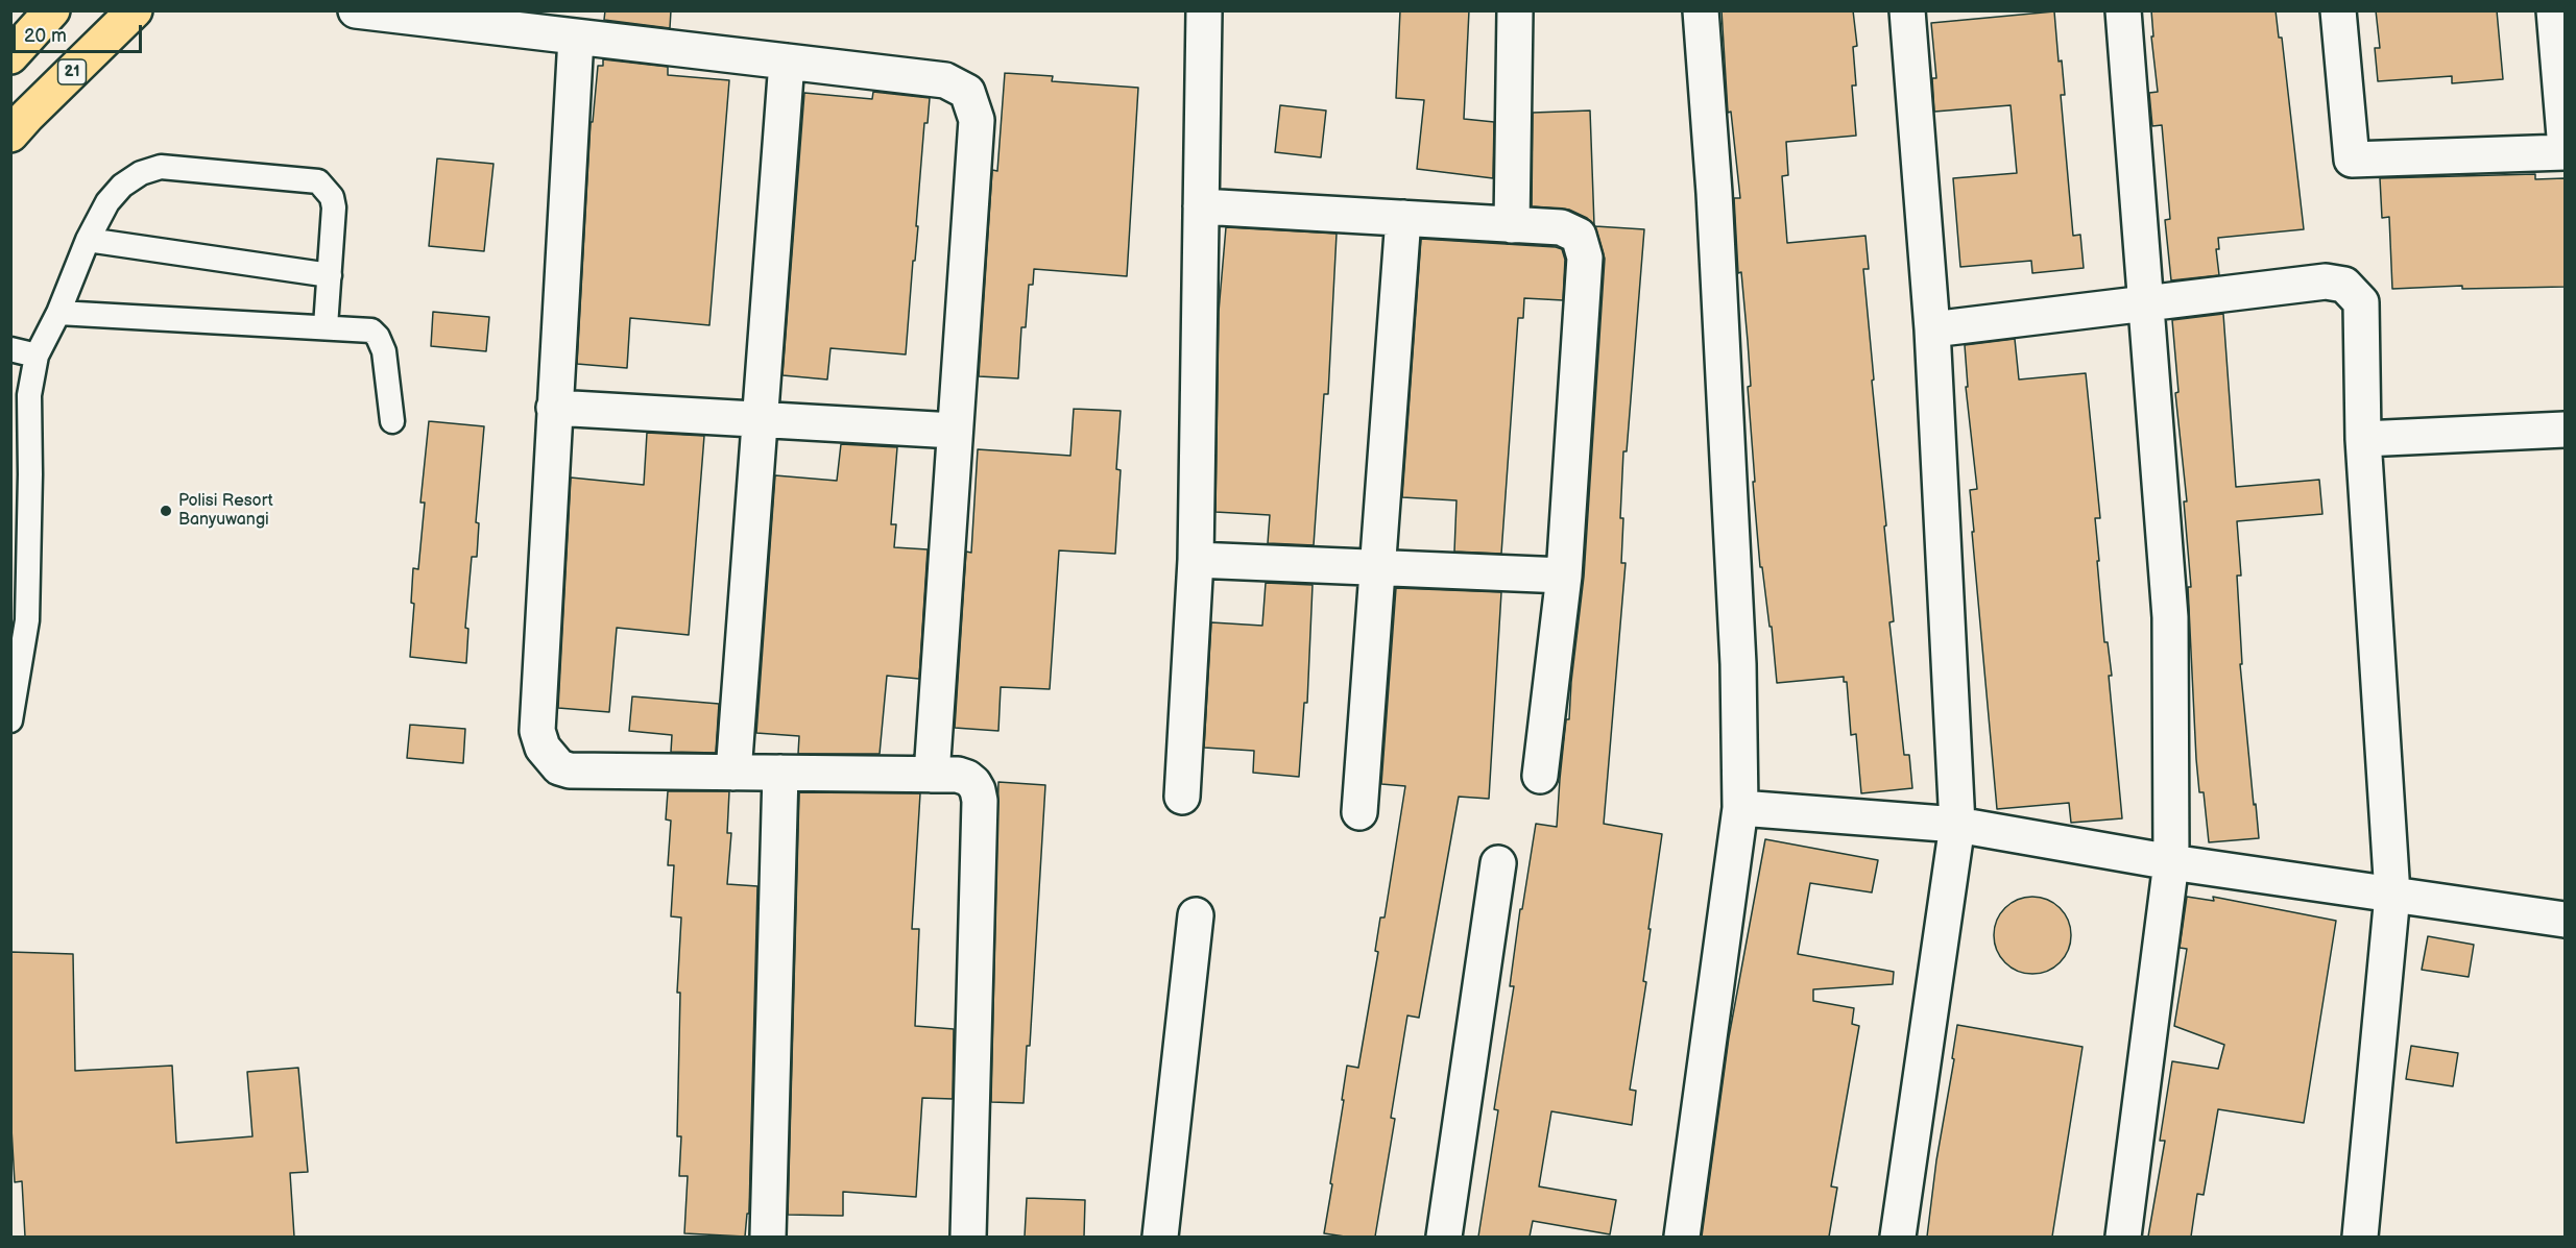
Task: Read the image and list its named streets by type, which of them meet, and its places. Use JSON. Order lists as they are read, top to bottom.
{
  "streets": {
    "highway": ["21"]
  },
  "places": ["Polisi Resort Banyuwangi"],
  "scale_bar": "20 m"
}
